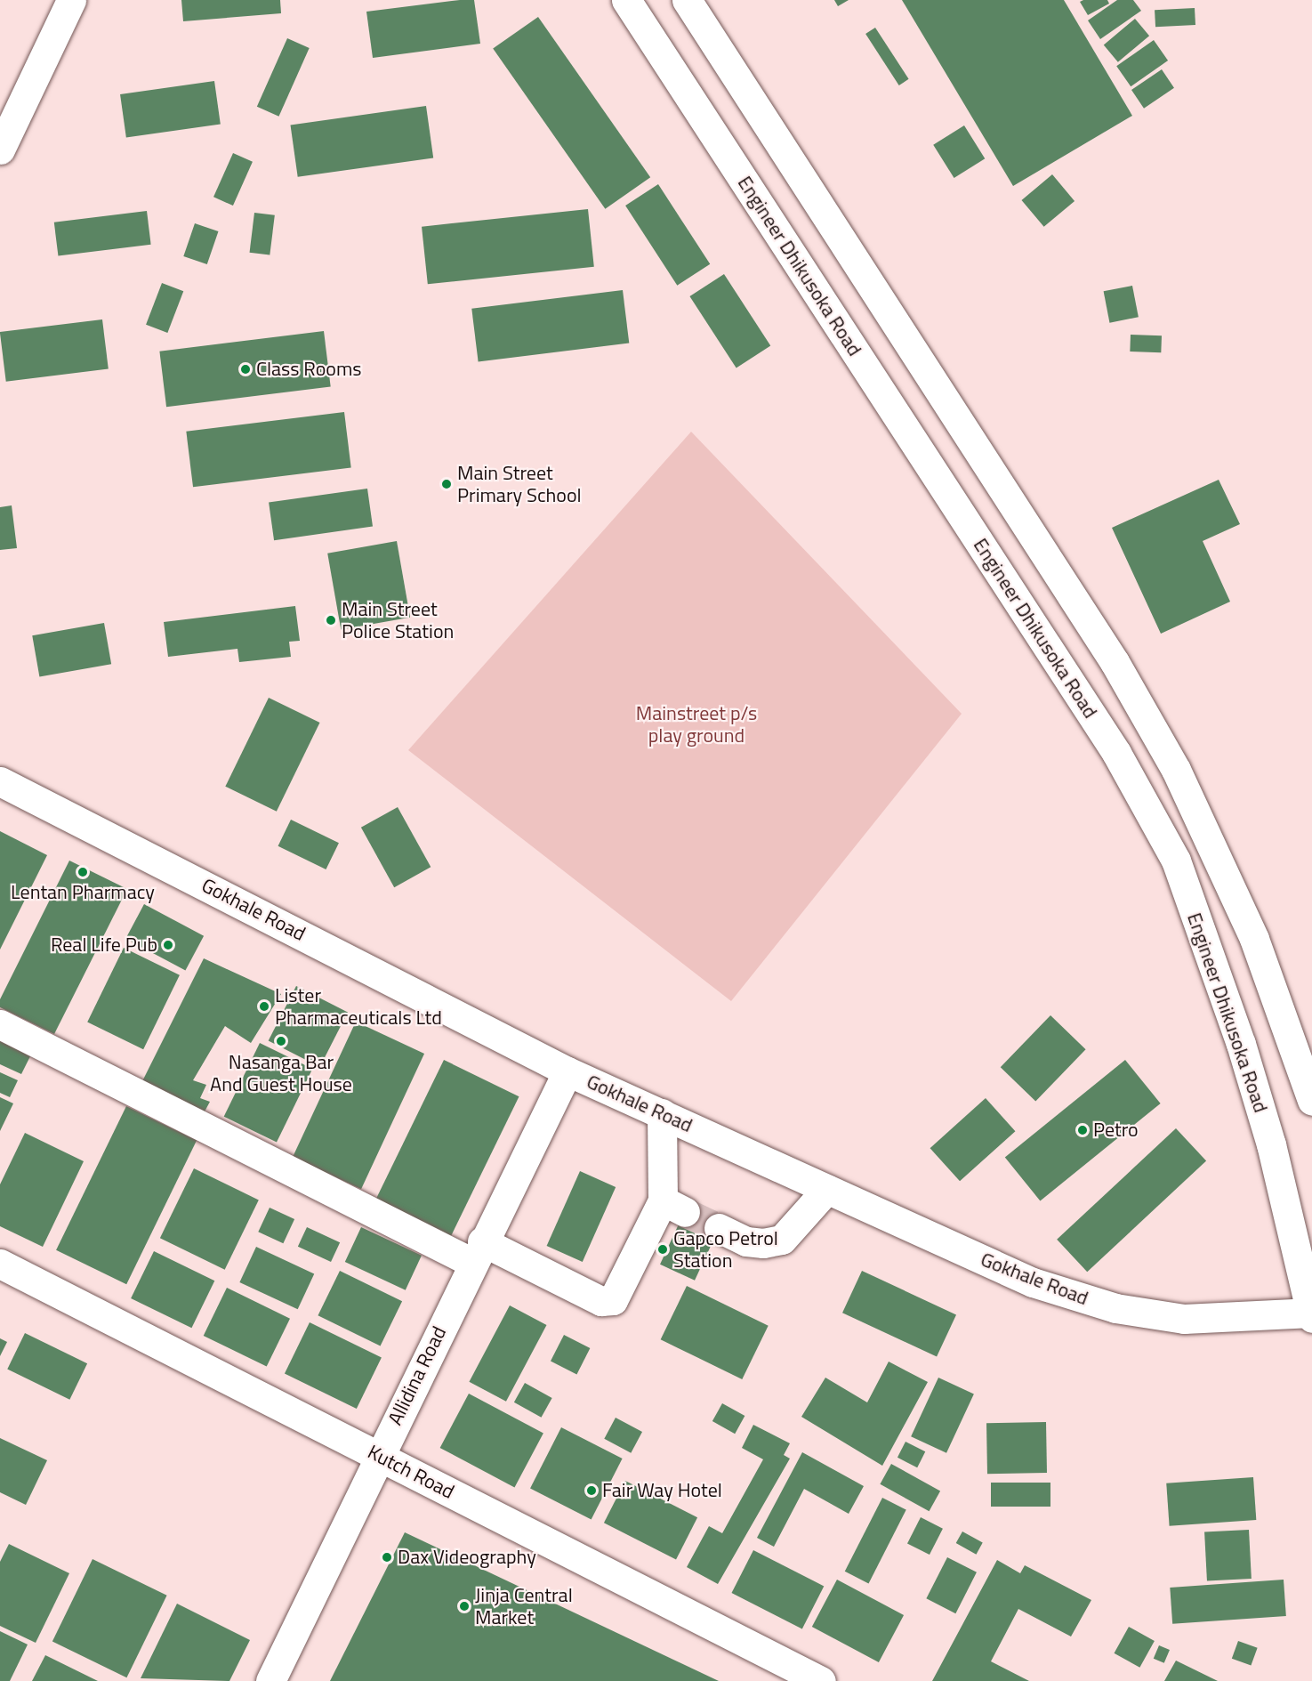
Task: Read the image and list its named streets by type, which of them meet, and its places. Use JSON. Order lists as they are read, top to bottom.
{
  "streets": {
    "street": [
      "Engineer Dhikusoka Road",
      "Gokhale Road",
      "Allidina Road",
      "Kutch Road"
    ]
  },
  "crossings": [
    ["Engineer Dhikusoka Road", "Gokhale Road"],
    ["Gokhale Road", "Allidina Road"],
    ["Allidina Road", "Kutch Road"]
  ],
  "parks": ["Mainstreet p/s play ground"],
  "places": [
    "Class Rooms",
    "Main Street Primary School",
    "Main Street Police Station",
    "Lentan Pharmacy",
    "Real Life Pub",
    "Lister Pharmaceuticals Ltd",
    "Nasanga Bar And Guest House",
    "Petro",
    "Gapco Petrol Station",
    "Fair Way Hotel",
    "Dax Videography",
    "Jinja Central Market"
  ]
}
